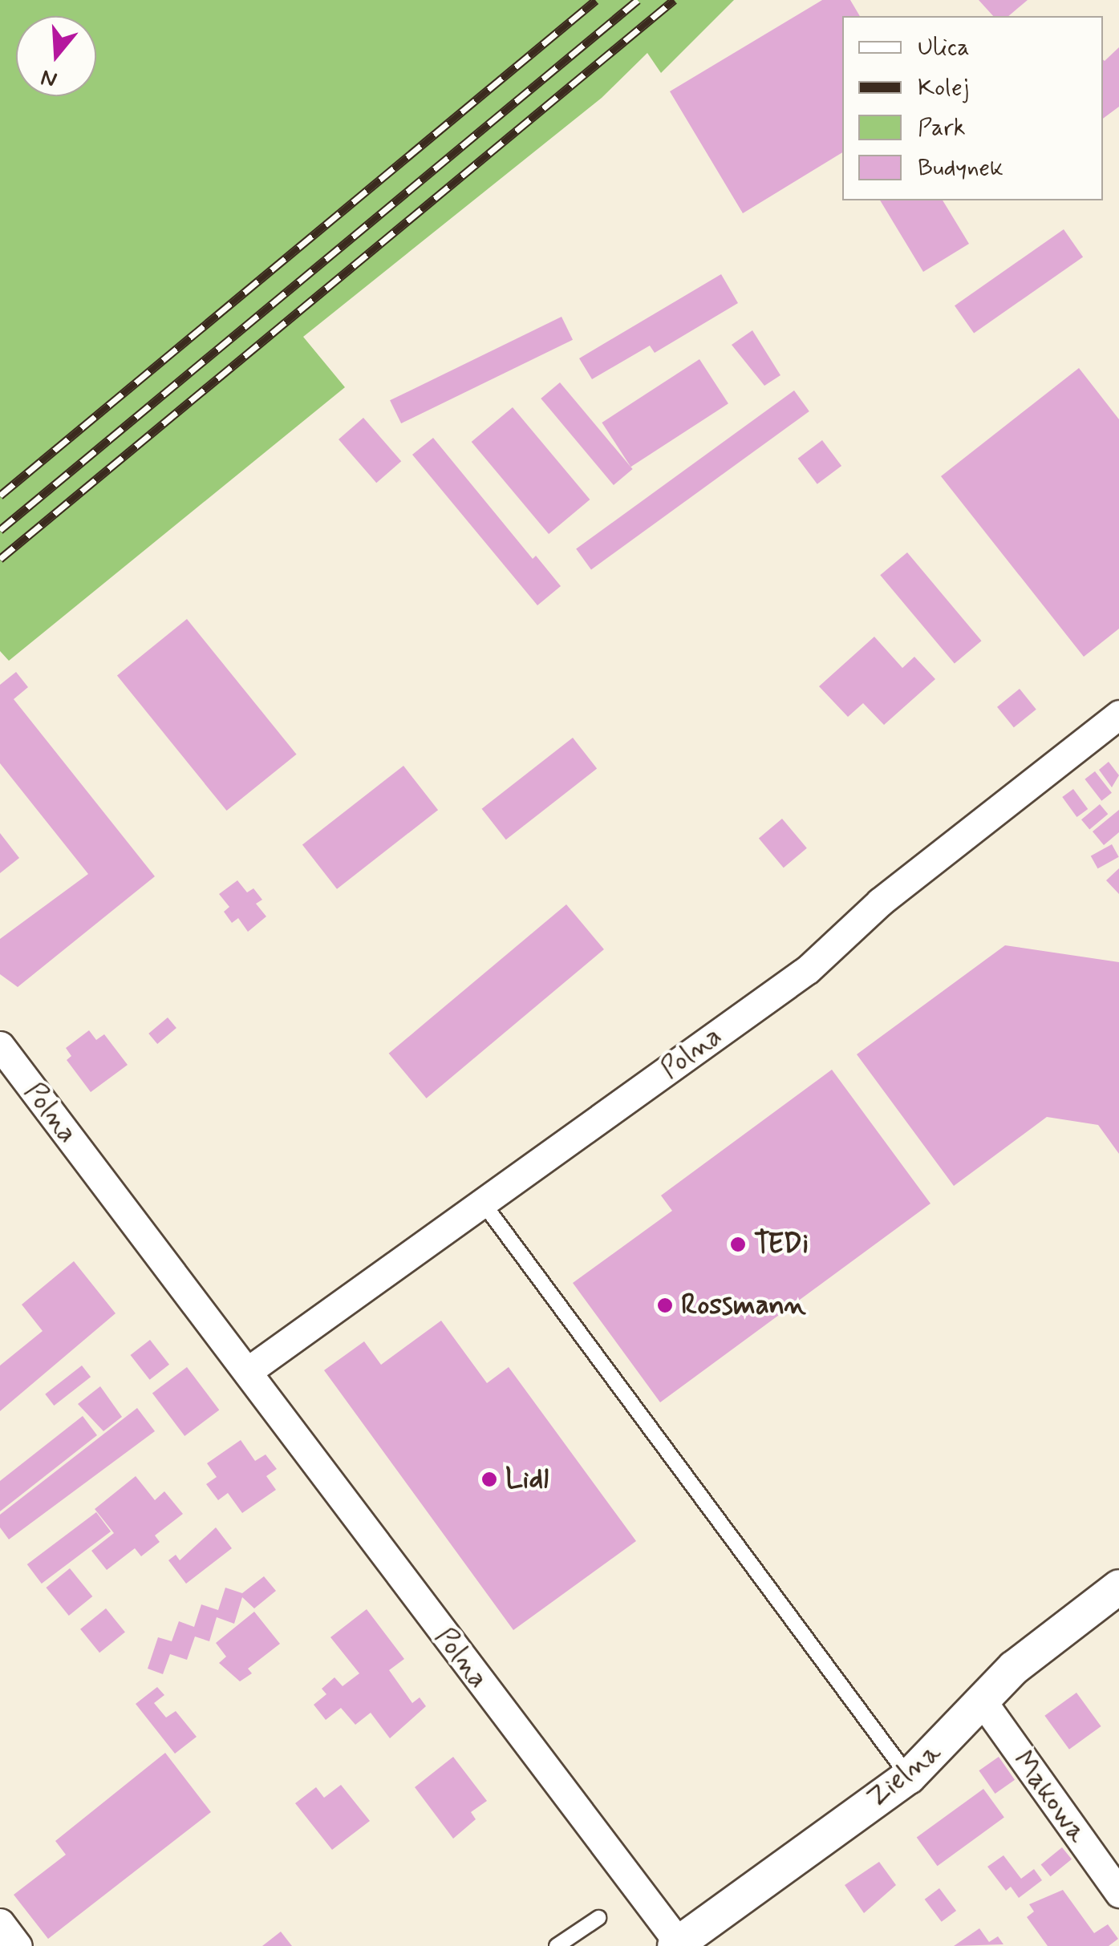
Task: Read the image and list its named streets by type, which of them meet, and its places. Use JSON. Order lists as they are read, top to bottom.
{
  "streets": {
    "street": ["Polna", "Zielna", "Makowa"]
  },
  "crossings": [
    ["Polna", "Zielna"],
    ["Zielna", "Makowa"]
  ],
  "places": ["TEDi", "Rossmann", "Lidl"],
  "legend": [
    "Ulica",
    "Kolej",
    "Park",
    "Budynek"
  ],
  "north": "bottom"
}
